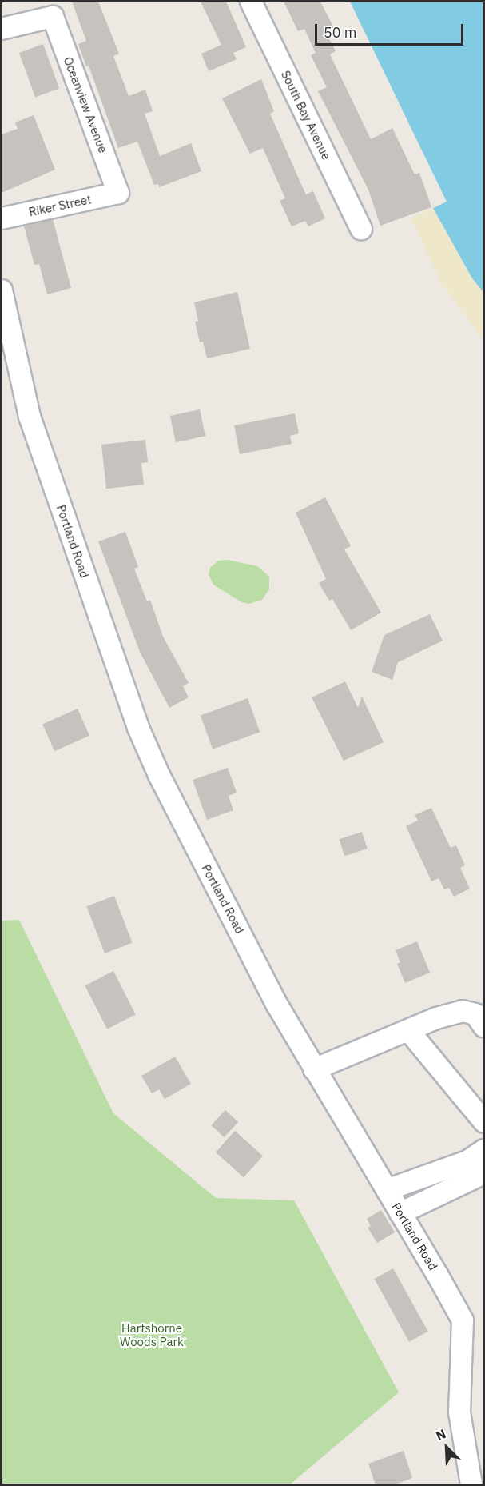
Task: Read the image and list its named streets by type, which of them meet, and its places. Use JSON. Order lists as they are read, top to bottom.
{
  "streets": {
    "street": [
      "Oceanview Avenue",
      "South Bay Avenue",
      "Riker Street",
      "Portland Road"
    ]
  },
  "crossings": [
    ["Oceanview Avenue", "Riker Street"]
  ],
  "parks": ["Hartshorne Woods Park"],
  "scale_bar": "50 m",
  "north": "top left"
}
